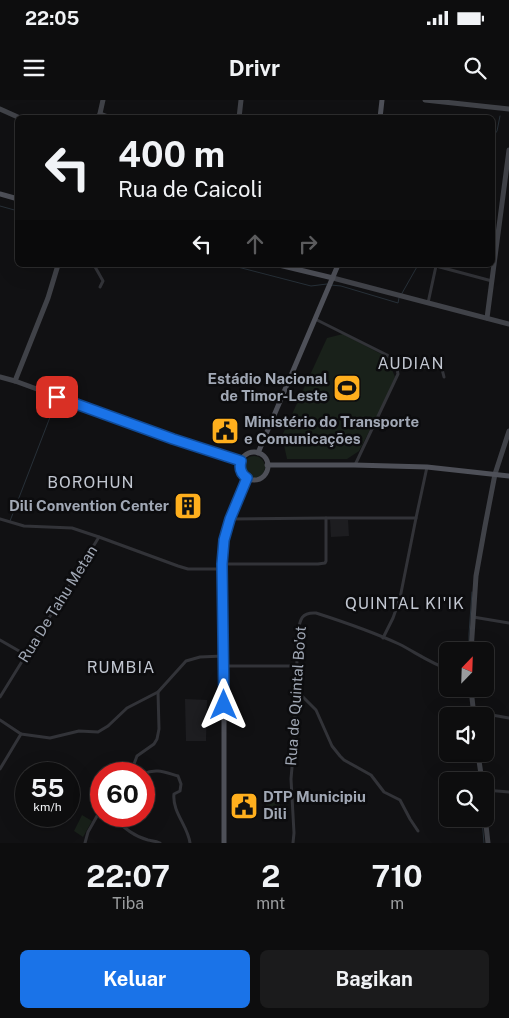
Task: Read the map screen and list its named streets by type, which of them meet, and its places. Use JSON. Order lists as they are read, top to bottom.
{
  "streets": {
    "street": ["Rua De Tahu Metan", "Rua de Quintal Bo'ot"]
  },
  "districts": [
    "AUDIAN",
    "BOROHUN",
    "QUINTAL KI'IK",
    "RUMBIA"
  ],
  "places": {
    "sports": ["Estádio Nacional de Timor-Leste"],
    "public building": ["Ministério do Transporte e Comunicações", "DTP Municipiu Dili"],
    "building": ["Dili Convention Center"]
  },
  "north": "top right",
  "page": {
    "status": "22:05",
    "header": "Drivr",
    "turn": ["400 m", "Rua de Caicoli"],
    "speed": "55 km/h",
    "limit": "60",
    "eta": [
      "22:07",
      "Tiba",
      "2",
      "mnt",
      "710",
      "m"
    ],
    "buttons": ["Keluar", "Bagikan"]
  }
}
